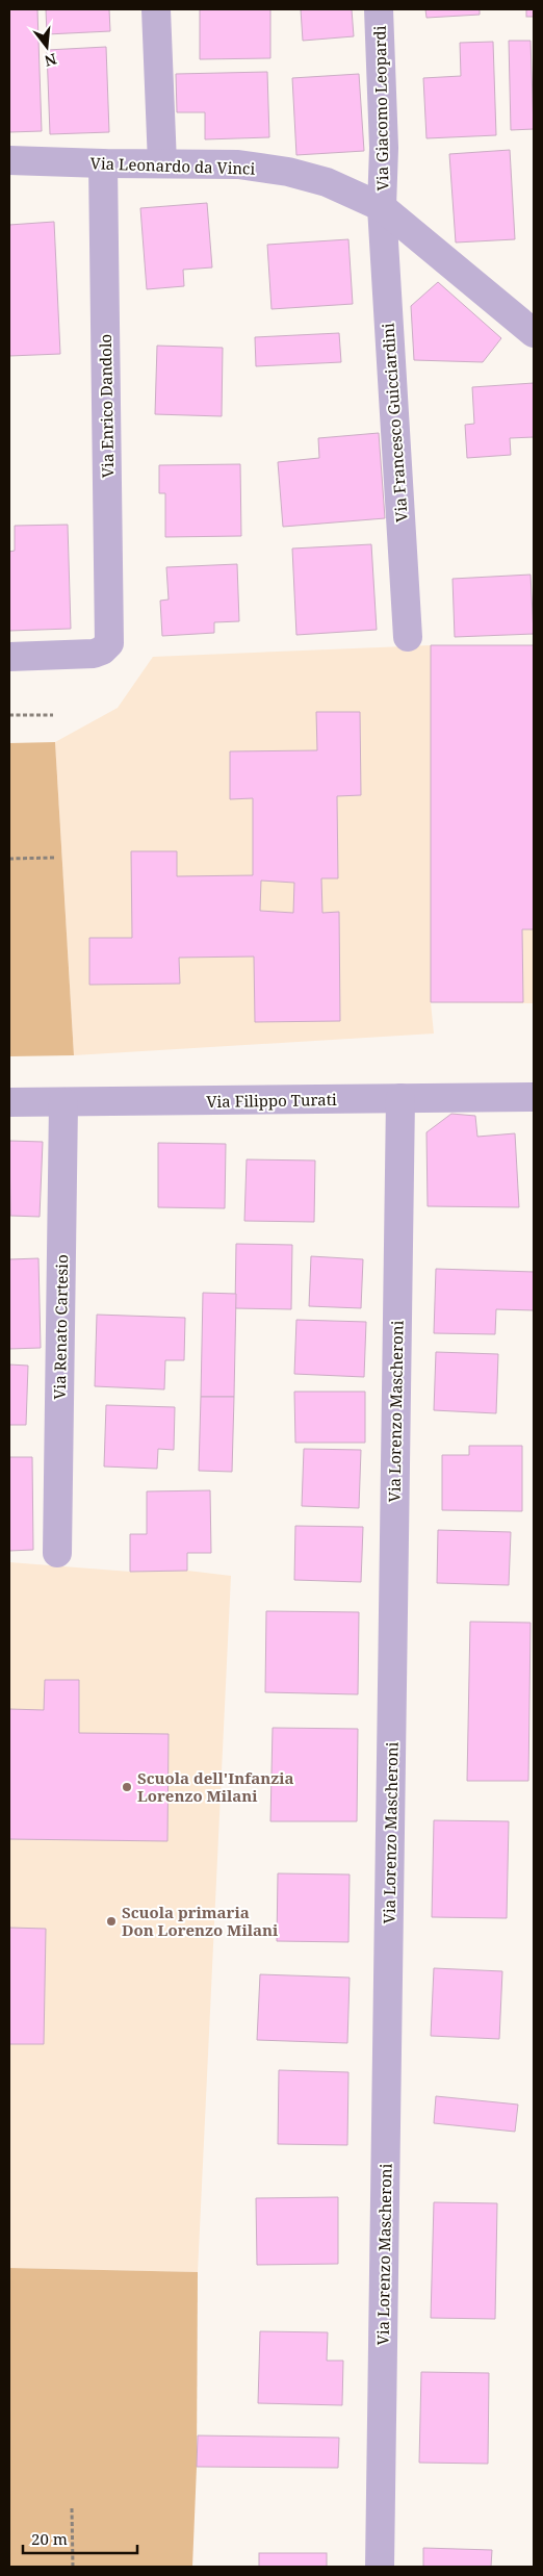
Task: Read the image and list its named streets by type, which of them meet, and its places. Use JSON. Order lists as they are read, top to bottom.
{
  "streets": {
    "street": [
      "Via Giacomo Leopardi",
      "Via Leonardo da Vinci",
      "Via Enrico Dandolo",
      "Via Francesco Guicciardini",
      "Via Filippo Turati",
      "Via Renato Cartesio",
      "Via Lorenzo Mascheroni"
    ]
  },
  "crossings": [
    ["Via Giacomo Leopardi", "Via Leonardo da Vinci"],
    ["Via Giacomo Leopardi", "Via Francesco Guicciardini"],
    ["Via Leonardo da Vinci", "Via Enrico Dandolo"],
    ["Via Leonardo da Vinci", "Via Francesco Guicciardini"],
    ["Via Filippo Turati", "Via Renato Cartesio"],
    ["Via Filippo Turati", "Via Lorenzo Mascheroni"]
  ],
  "places": ["Scuola dell'Infanzia Lorenzo Milani", "Scuola primaria Don Lorenzo Milani"],
  "scale_bar": "20 m",
  "north": "bottom"
}
